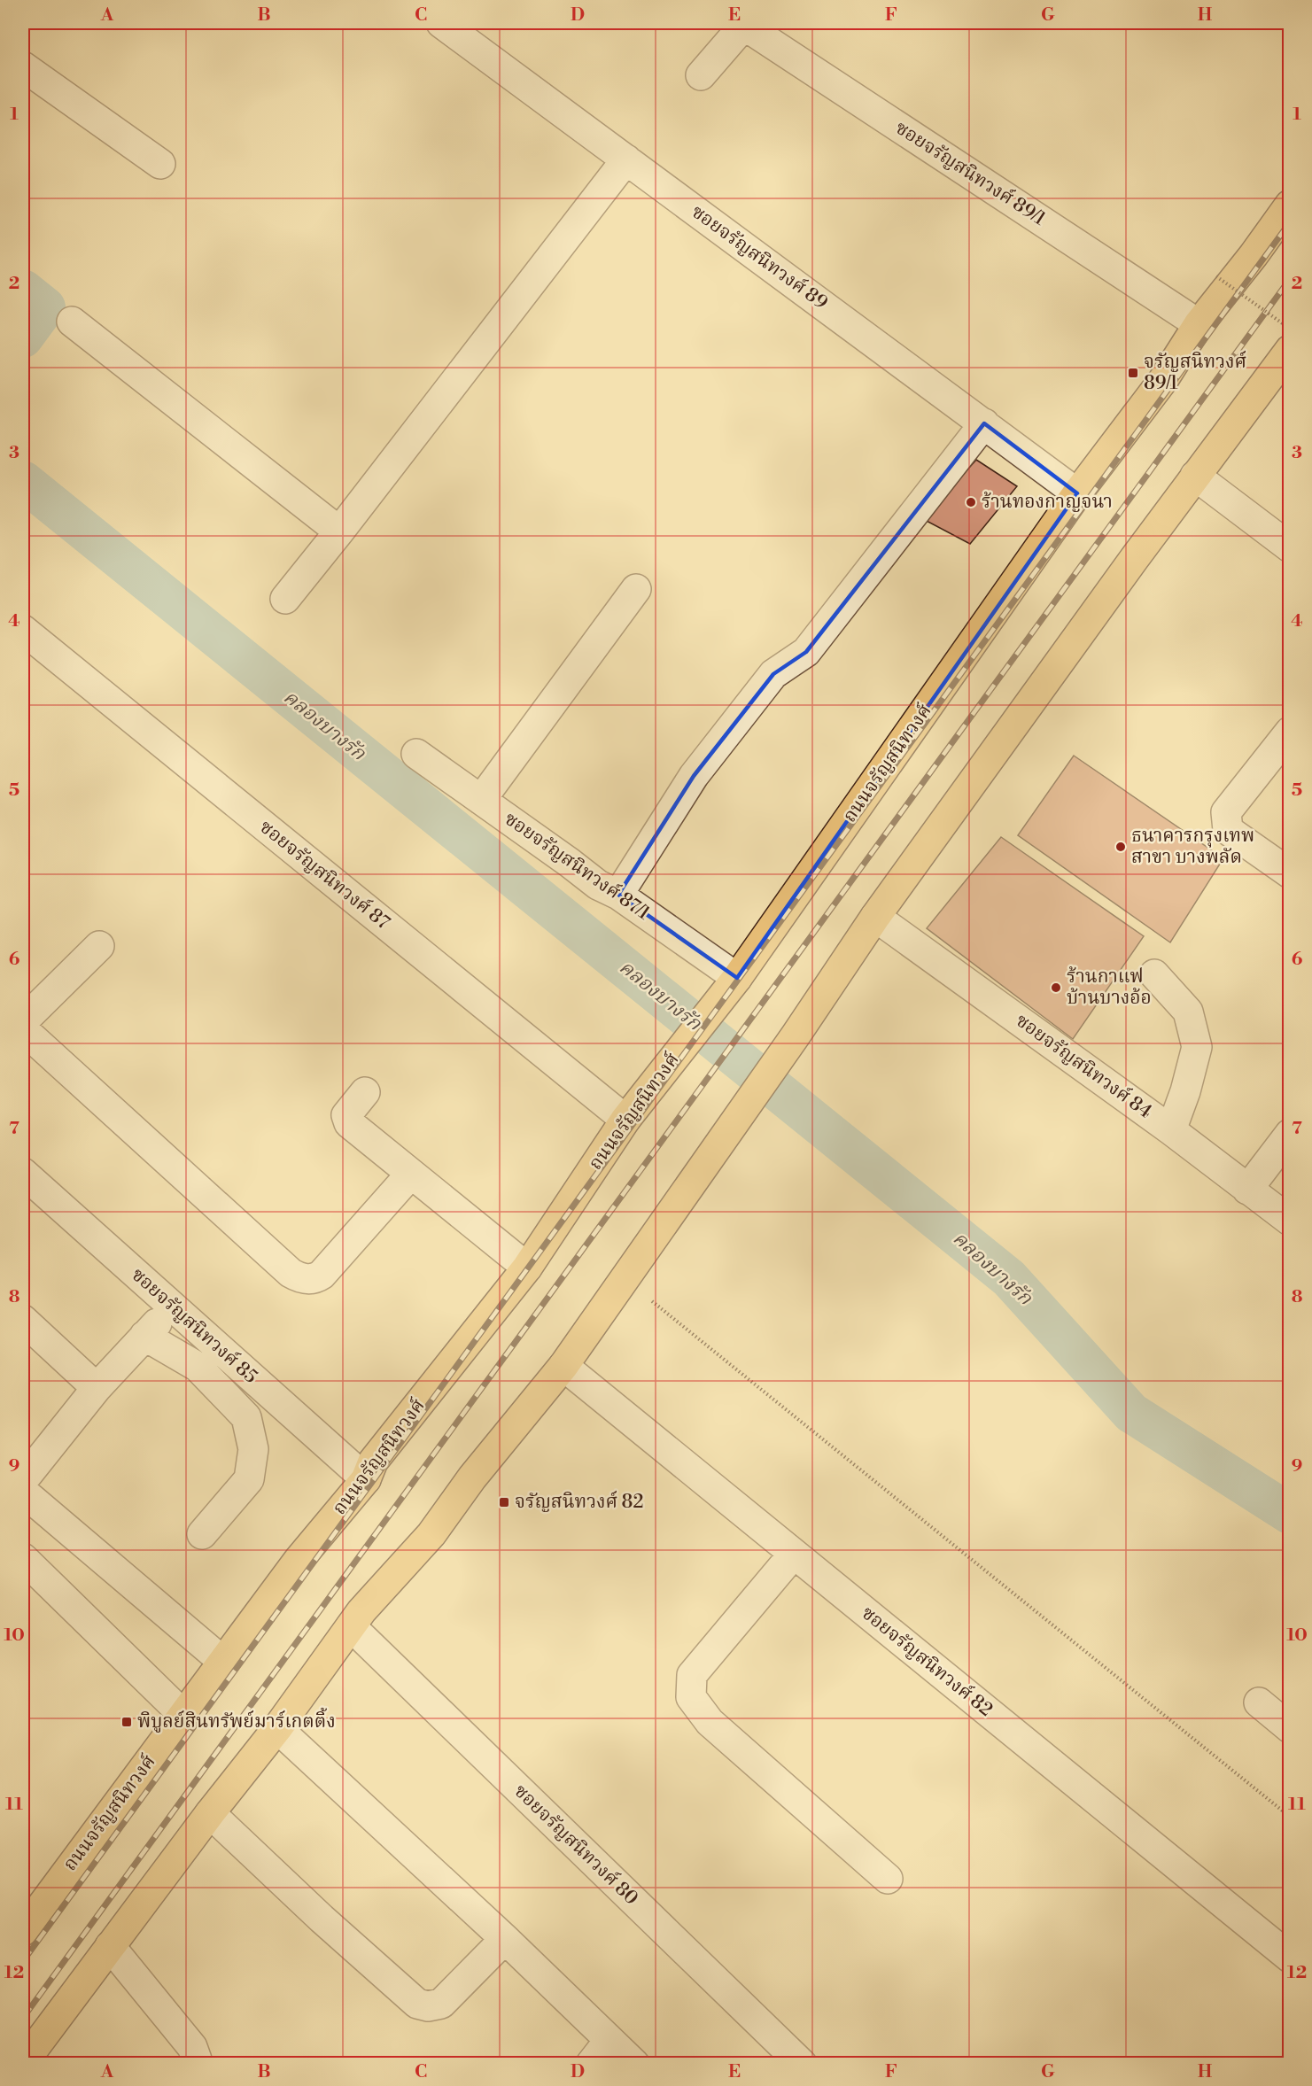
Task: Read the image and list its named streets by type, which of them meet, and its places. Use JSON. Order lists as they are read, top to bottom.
{
  "streets": {
    "main road": ["ถนนจรัญสนิทวงศ์"],
    "street": [
      "ซอยจรัญสนิทวงศ์ 89/1",
      "ซอยจรัญสนิทวงศ์ 89",
      "ซอยจรัญสนิทวงศ์ 87/1",
      "ซอยจรัญสนิทวงศ์ 87",
      "ซอยจรัญสนิทวงศ์ 84",
      "ซอยจรัญสนิทวงศ์ 85",
      "ซอยจรัญสนิทวงศ์ 82",
      "ซอยจรัญสนิทวงศ์ 80"
    ]
  },
  "crossings": [
    ["ซอยจรัญสนิทวงศ์ 89/1", "ถนนจรัญสนิทวงศ์"],
    ["ซอยจรัญสนิทวงศ์ 89", "ถนนจรัญสนิทวงศ์"],
    ["ถนนจรัญสนิทวงศ์", "ซอยจรัญสนิทวงศ์ 87/1"],
    ["ถนนจรัญสนิทวงศ์", "ซอยจรัญสนิทวงศ์ 87"],
    ["ถนนจรัญสนิทวงศ์", "ซอยจรัญสนิทวงศ์ 85"]
  ],
  "water": ["คลองบางรัก"],
  "places": {
    "transit": ["จรัญสนิทวงศ์ 89/1", "จรัญสนิทวงศ์ 82", "พิบูลย์สินทรัพย์มาร์เกตติ้ง"],
    "other": ["ร้านทองกาญจนา", "ธนาคารกรุงเทพ สาขา บางพลัด", "ร้านกาแฟ บ้านบางอ้อ"]
  },
  "grid": {
    "columns": [
      "A",
      "B",
      "C",
      "D",
      "E",
      "F",
      "G",
      "H"
    ],
    "rows": [
      "1",
      "2",
      "3",
      "4",
      "5",
      "6",
      "7",
      "8",
      "9",
      "10",
      "11",
      "12"
    ]
  }
}
